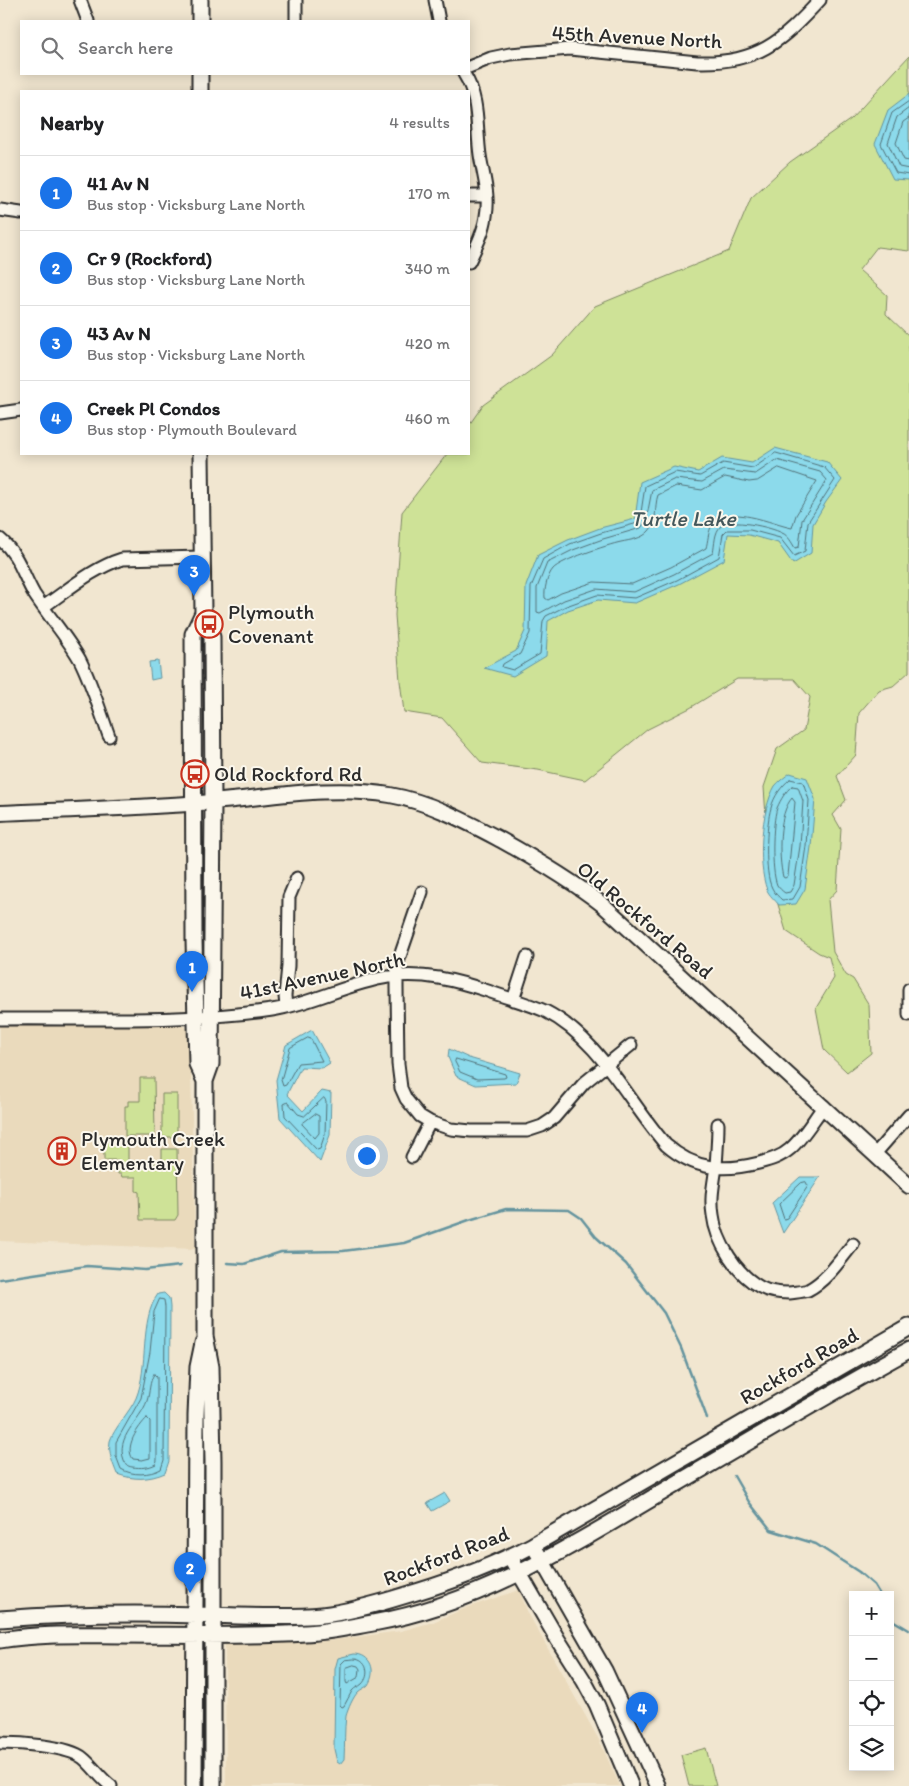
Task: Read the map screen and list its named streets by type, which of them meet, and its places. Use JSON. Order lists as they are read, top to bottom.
{
  "streets": {
    "main road": ["Rockford Road"],
    "street": ["45th Avenue North", "Old Rockford Road", "41st Avenue North"]
  },
  "crossings": [
    ["Old Rockford Road", "41st Avenue North"]
  ],
  "water": ["Turtle Lake"],
  "places": {
    "bus stop": ["Plymouth Covenant", "Old Rockford Rd"],
    "building": ["Plymouth Creek Elementary"]
  },
  "page": {
    "search": "Search here",
    "heading": ["Nearby", "4 results"],
    "list": [
      {
        "mark": "1",
        "name": "41 Av N",
        "note": "Bus stop · Vicksburg Lane North",
        "value": "170 m"
      },
      {
        "mark": "2",
        "name": "Cr 9 (Rockford)",
        "note": "Bus stop · Vicksburg Lane North",
        "value": "340 m"
      },
      {
        "mark": "3",
        "name": "43 Av N",
        "note": "Bus stop · Vicksburg Lane North",
        "value": "420 m"
      },
      {
        "mark": "4",
        "name": "Creek Pl Condos",
        "note": "Bus stop · Plymouth Boulevard",
        "value": "460 m"
      }
    ],
    "pins": [
      "3",
      "1",
      "2",
      "4"
    ],
    "map_buttons": ["+", "−"]
  }
}
